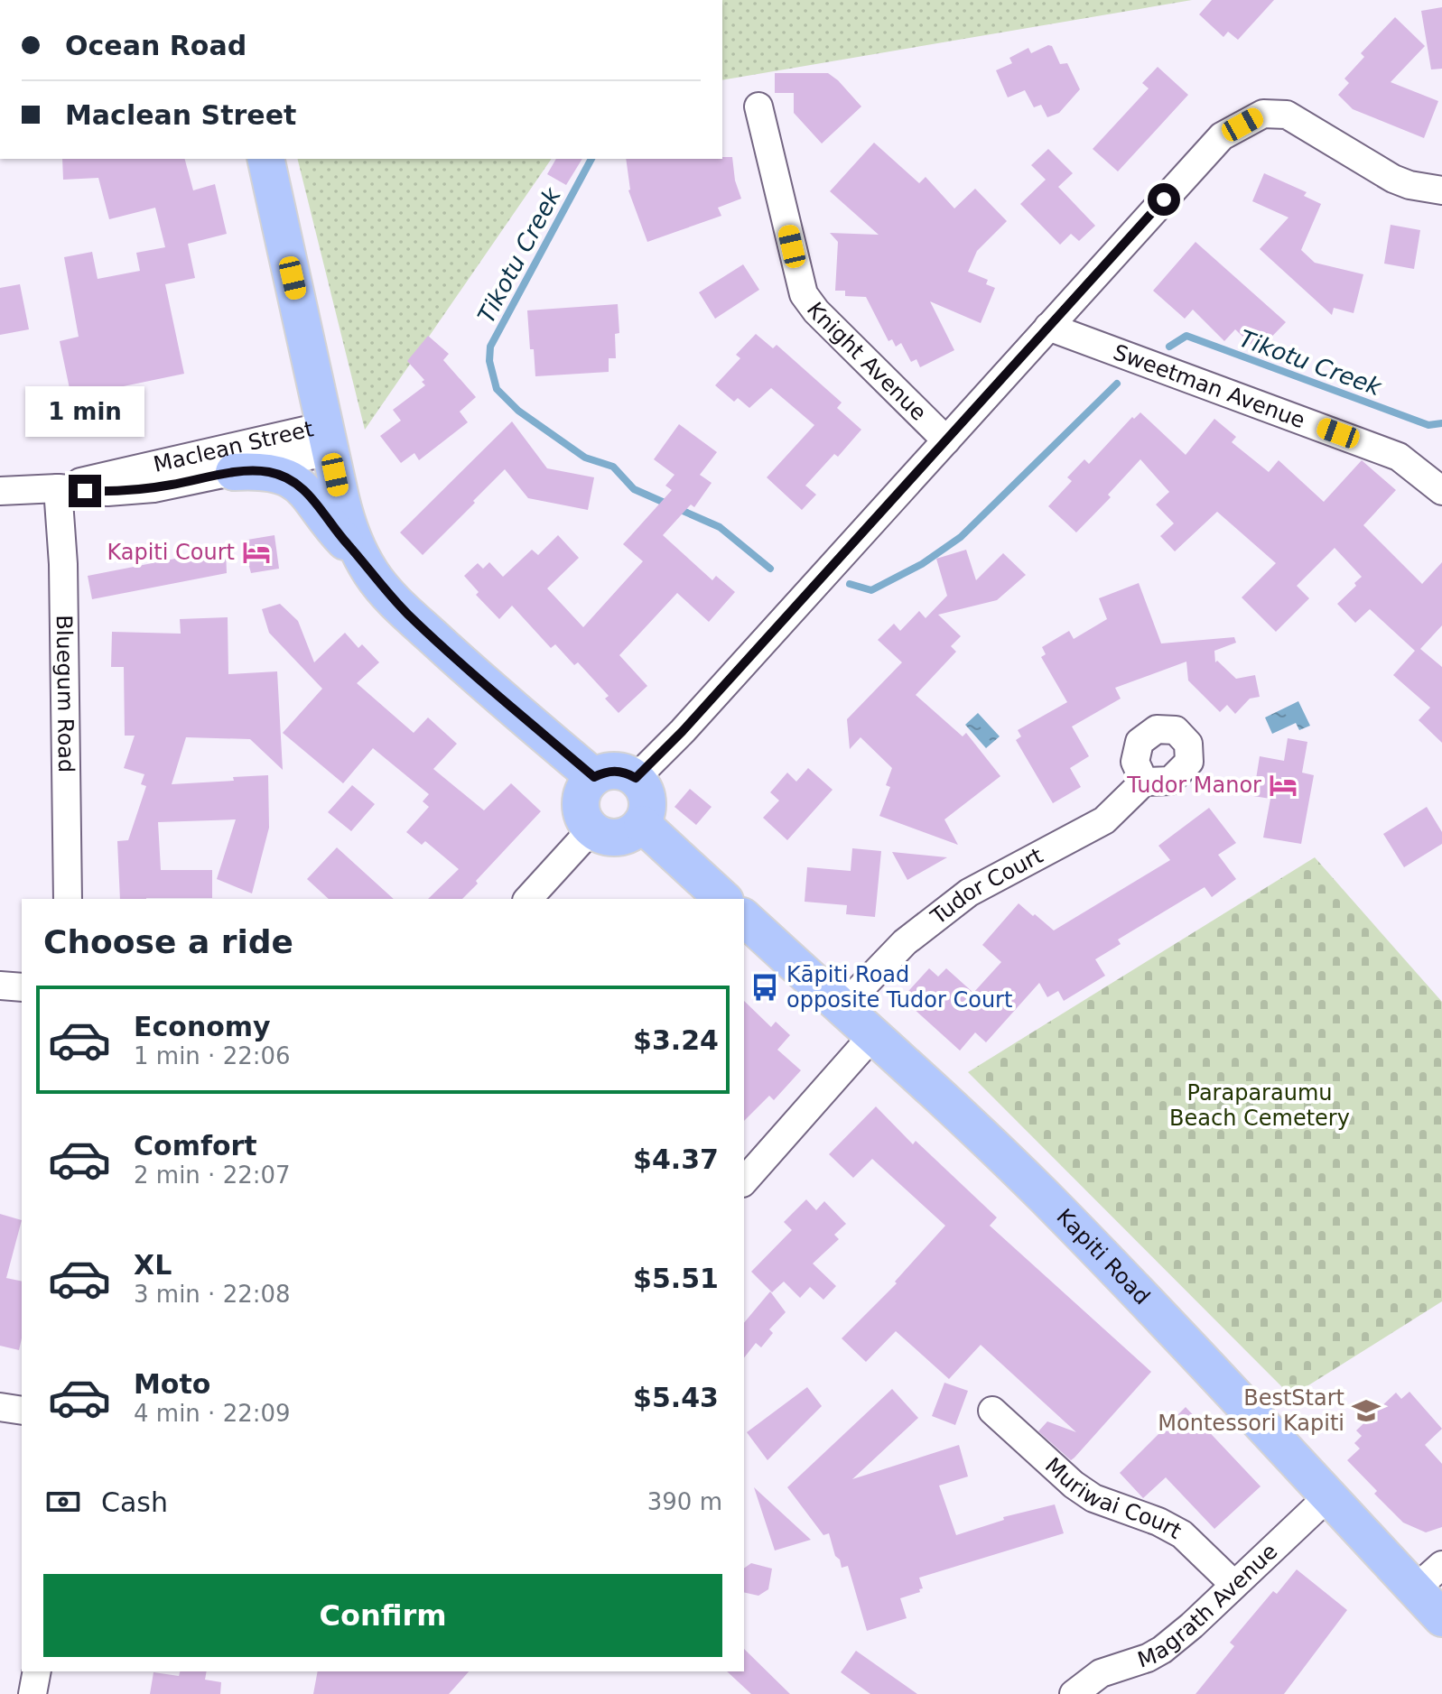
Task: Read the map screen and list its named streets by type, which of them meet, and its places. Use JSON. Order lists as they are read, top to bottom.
{
  "streets": {
    "main road": ["Kapiti Road"],
    "street": [
      "Knight Avenue",
      "Sweetman Avenue",
      "Maclean Street",
      "Bluegum Road",
      "Tudor Court",
      "Muriwai Court",
      "Magrath Avenue"
    ]
  },
  "crossings": [
    ["Maclean Street", "Bluegum Road"],
    ["Tudor Court", "Kapiti Road"],
    ["Kapiti Road", "Magrath Avenue"],
    ["Muriwai Court", "Magrath Avenue"]
  ],
  "water": ["Tikotu Creek"],
  "parks": ["Paraparaumu Beach Cemetery"],
  "places": {
    "hotel": ["Kapiti Court", "Tudor Manor"],
    "bus stop": ["Kāpiti Road opposite Tudor Court"],
    "school or university": ["BestStart Montessori Kapiti"]
  },
  "page": {
    "banner": ["Ocean Road", "Maclean Street"],
    "bubble": "1 min",
    "heading": "Choose a ride",
    "list": [
      {
        "name": "Economy",
        "note": "1 min · 22:06",
        "value": "$3.24"
      },
      {
        "name": "Comfort",
        "note": "2 min · 22:07",
        "value": "$4.37"
      },
      {
        "name": "XL",
        "note": "3 min · 22:08",
        "value": "$5.51"
      },
      {
        "name": "Moto",
        "note": "4 min · 22:09",
        "value": "$5.43"
      }
    ],
    "pay": ["Cash", "390 m"],
    "buttons": "Confirm"
  }
}
